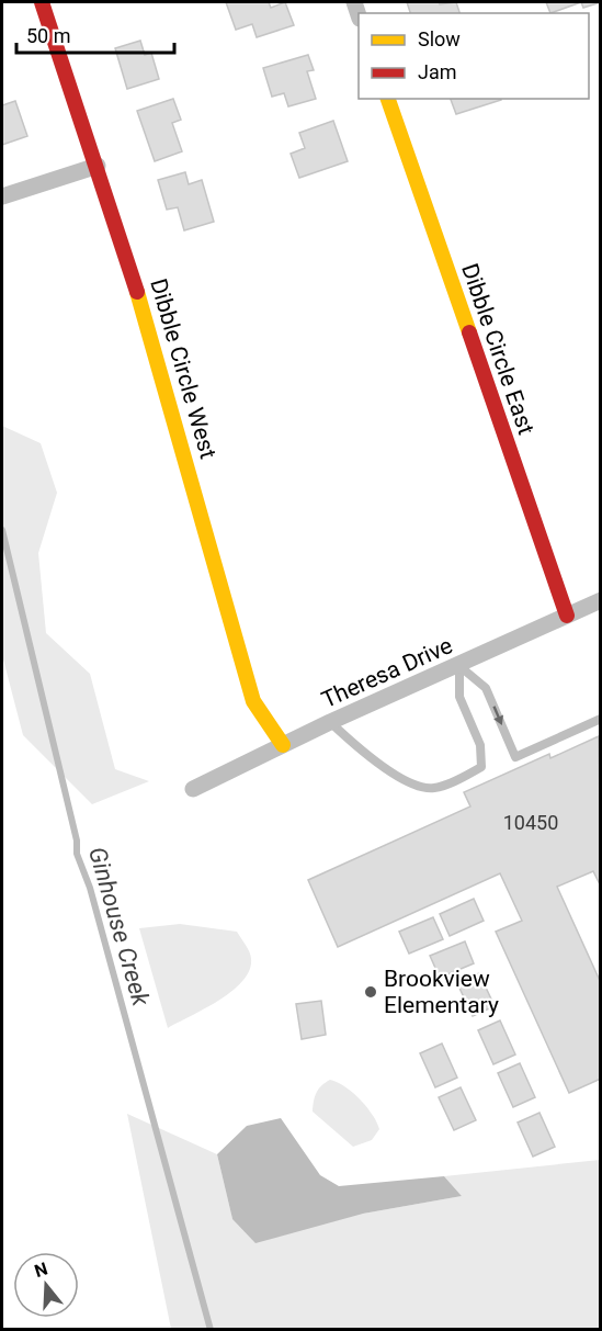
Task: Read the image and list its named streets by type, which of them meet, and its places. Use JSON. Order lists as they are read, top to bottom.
{
  "streets": {
    "street": ["Dibble Circle East", "Dibble Circle West", "Theresa Drive"]
  },
  "crossings": [
    ["Dibble Circle East", "Theresa Drive"],
    ["Dibble Circle West", "Theresa Drive"]
  ],
  "water": ["Ginhouse Creek"],
  "places": ["Brookview Elementary"],
  "house_numbers": ["10450"],
  "legend": ["Slow", "Jam"],
  "scale_bar": "50 m",
  "north": "top"
}
